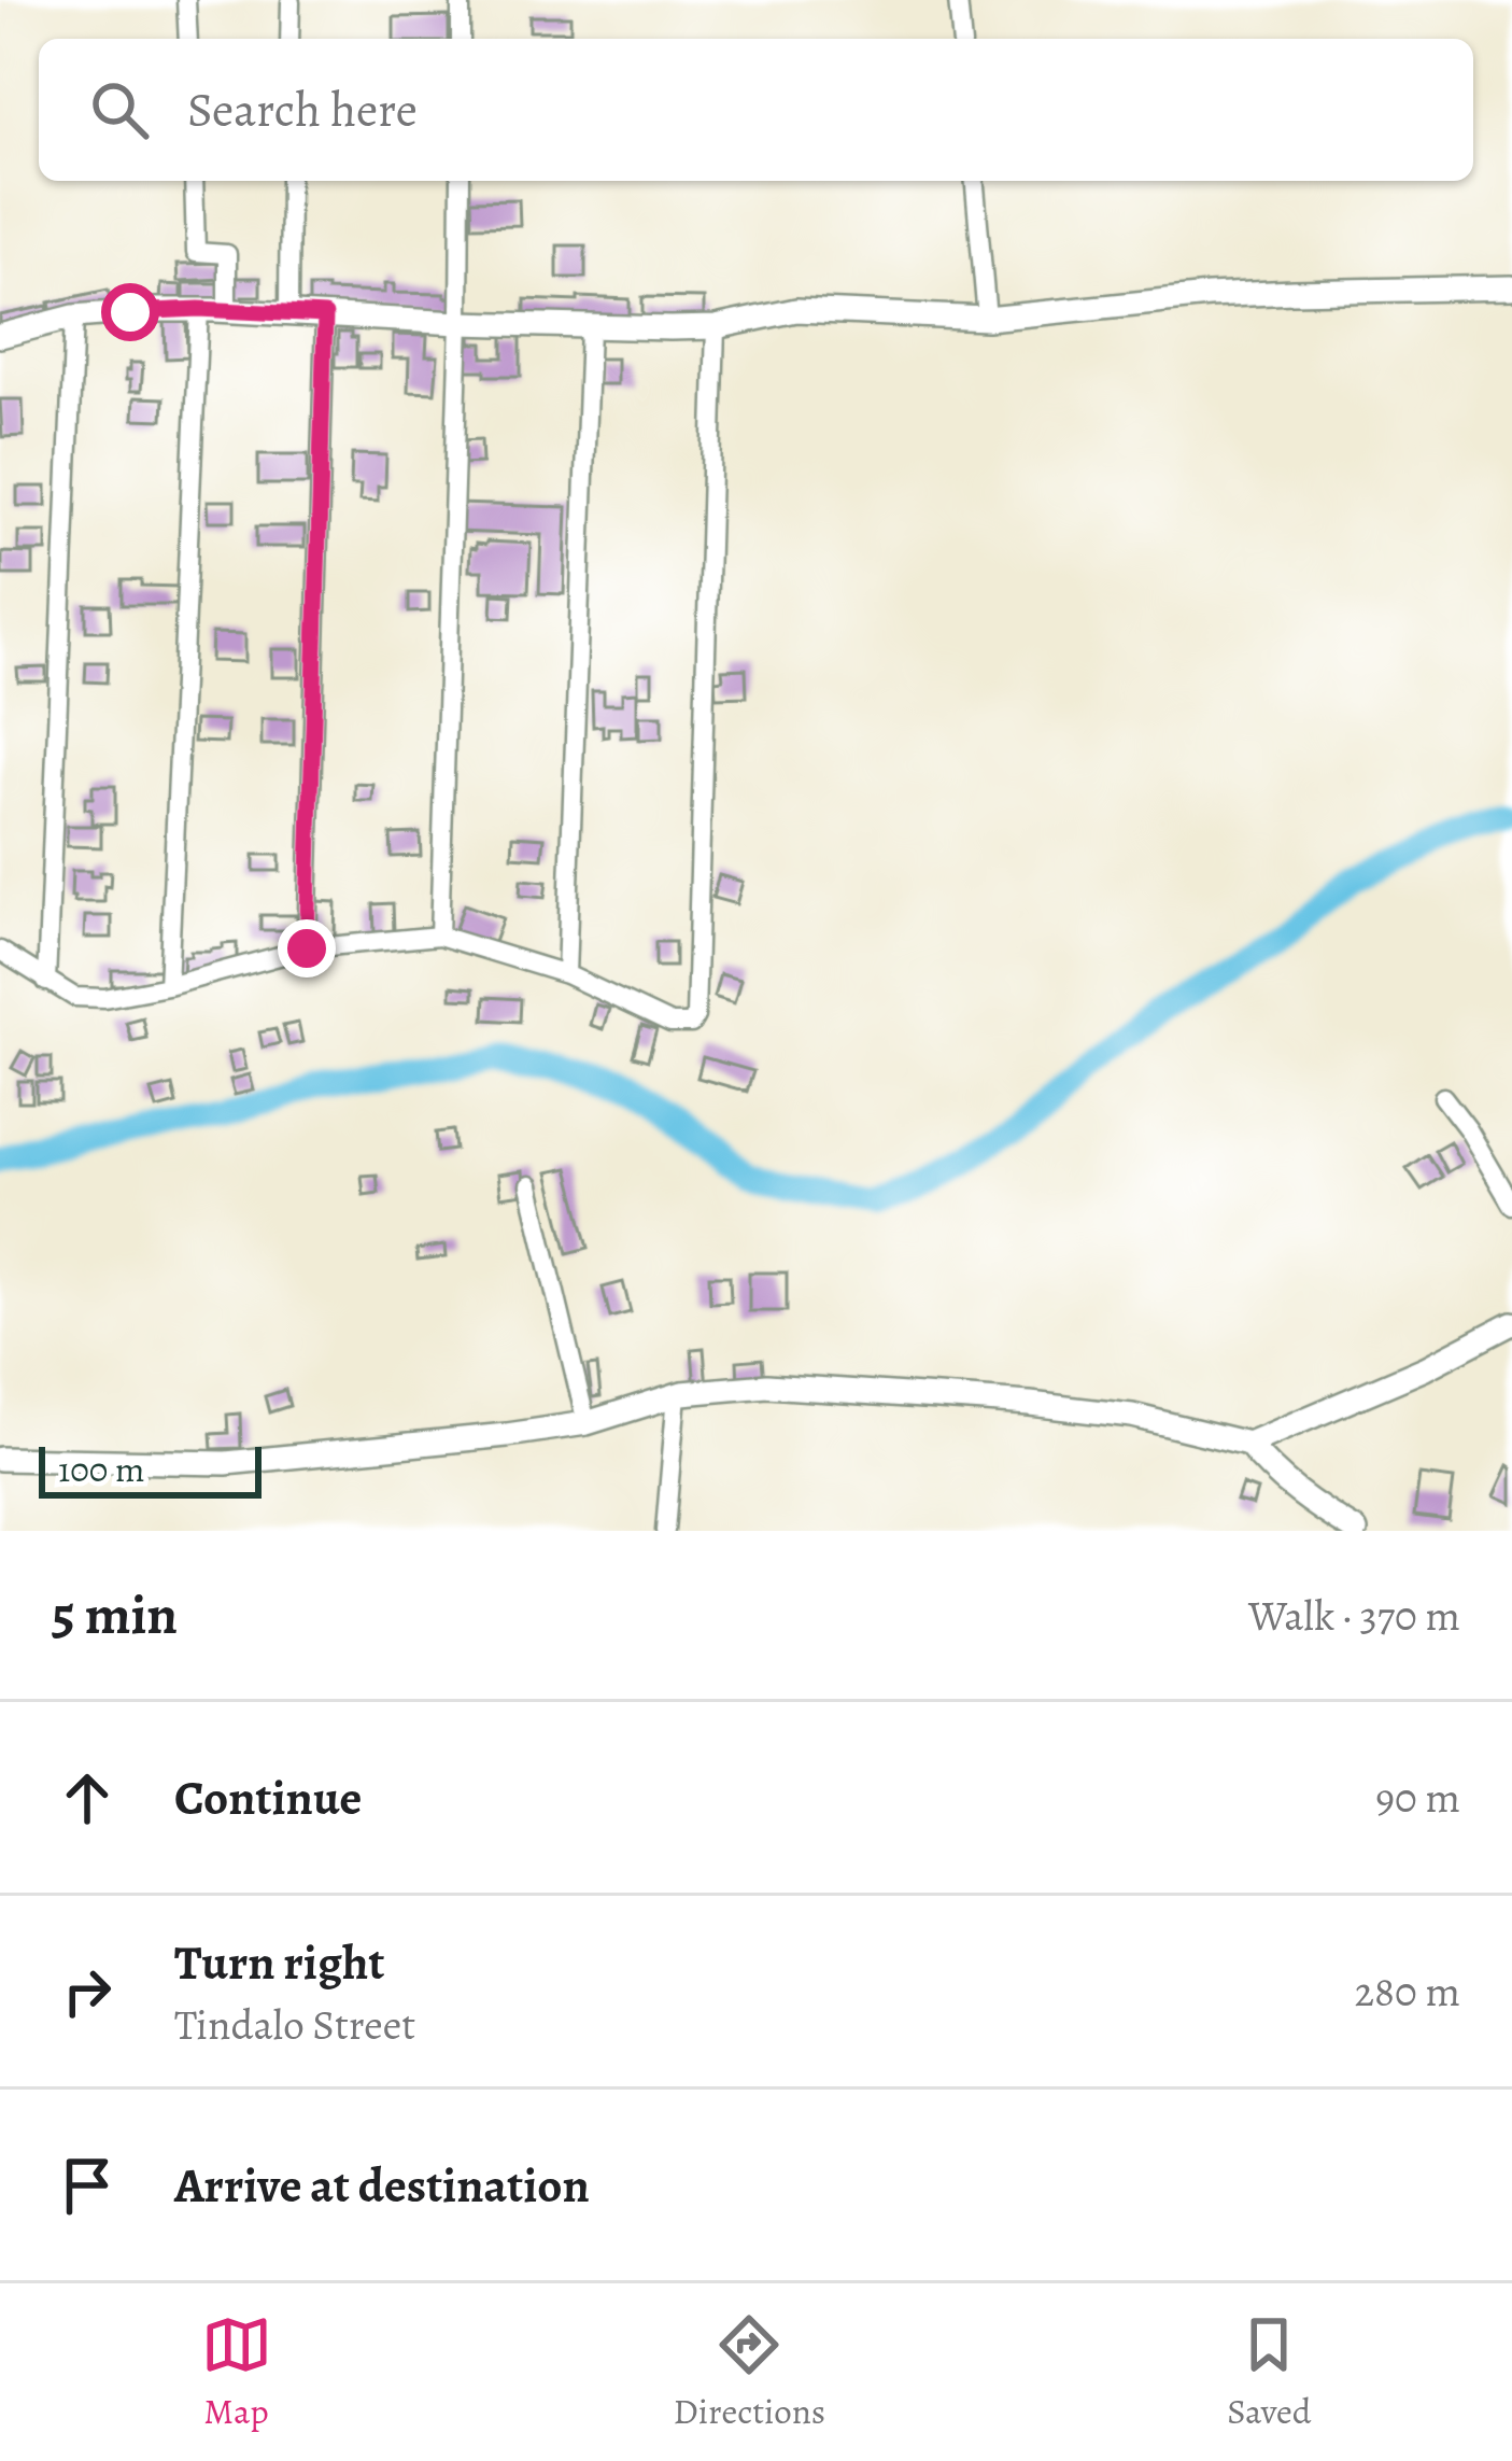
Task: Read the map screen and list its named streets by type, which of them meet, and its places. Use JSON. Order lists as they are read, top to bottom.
{
  "scale_bar": "100 m",
  "page": {
    "search": "Search here",
    "scale": "100 m",
    "heading": ["5 min", "Walk · 370 m"],
    "list": [
      ["Continue", "90 m"],
      ["Turn right", "Tindalo Street", "280 m"],
      "Arrive at destination"
    ],
    "nav": ["Map", "Directions", "Saved"]
  }
}
